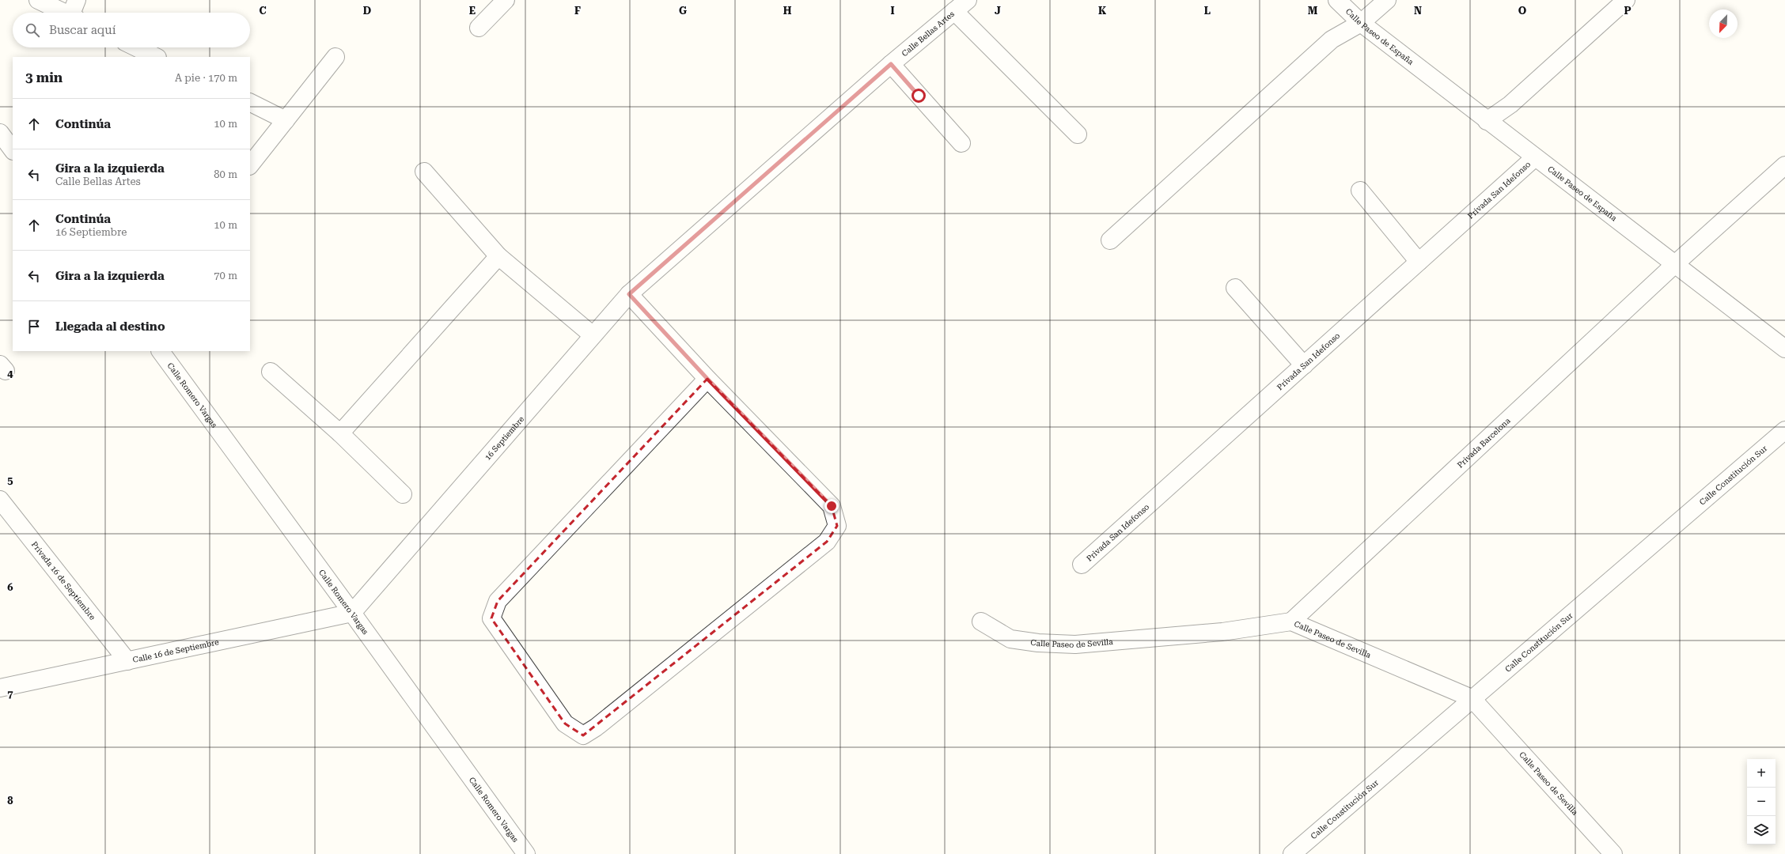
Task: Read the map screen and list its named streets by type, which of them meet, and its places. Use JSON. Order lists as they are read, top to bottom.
{
  "streets": {
    "street": [
      "Calle Bellas Artes",
      "Calle Paseo de España",
      "Privada San Idefonso",
      "Calle Romero Vargas",
      "16 Septiembre",
      "Privada Barcelona",
      "Calle Constitución Sur",
      "Privada 16 de Septiembre",
      "Calle Paseo de Sevilla",
      "Calle 16 de Septiembre"
    ]
  },
  "crossings": [
    ["Calle Bellas Artes", "16 Septiembre"],
    ["Calle Paseo de España", "Privada San Idefonso"],
    ["Calle Paseo de España", "Privada Barcelona"],
    ["Calle Romero Vargas", "16 Septiembre"],
    ["Calle Romero Vargas", "Calle 16 de Septiembre"],
    ["16 Septiembre", "Calle 16 de Septiembre"],
    ["Privada Barcelona", "Calle Paseo de Sevilla"],
    ["Calle Constitución Sur", "Calle Paseo de Sevilla"],
    ["Privada 16 de Septiembre", "Calle 16 de Septiembre"]
  ],
  "north": "bottom left",
  "page": {
    "search": "Buscar aquí",
    "heading": ["3 min", "A pie · 170 m"],
    "list": [
      ["Continúa", "10 m"],
      ["Gira a la izquierda", "Calle Bellas Artes", "80 m"],
      ["Continúa", "16 Septiembre", "10 m"],
      ["Gira a la izquierda", "70 m"],
      "Llegada al destino"
    ],
    "map_buttons": ["+", "−"]
  },
  "grid": {
    "columns": [
      "C",
      "D",
      "E",
      "F",
      "G",
      "H",
      "I",
      "J",
      "K",
      "L",
      "M",
      "N",
      "O",
      "P"
    ],
    "rows": [
      "4",
      "5",
      "6",
      "7",
      "8"
    ]
  }
}
